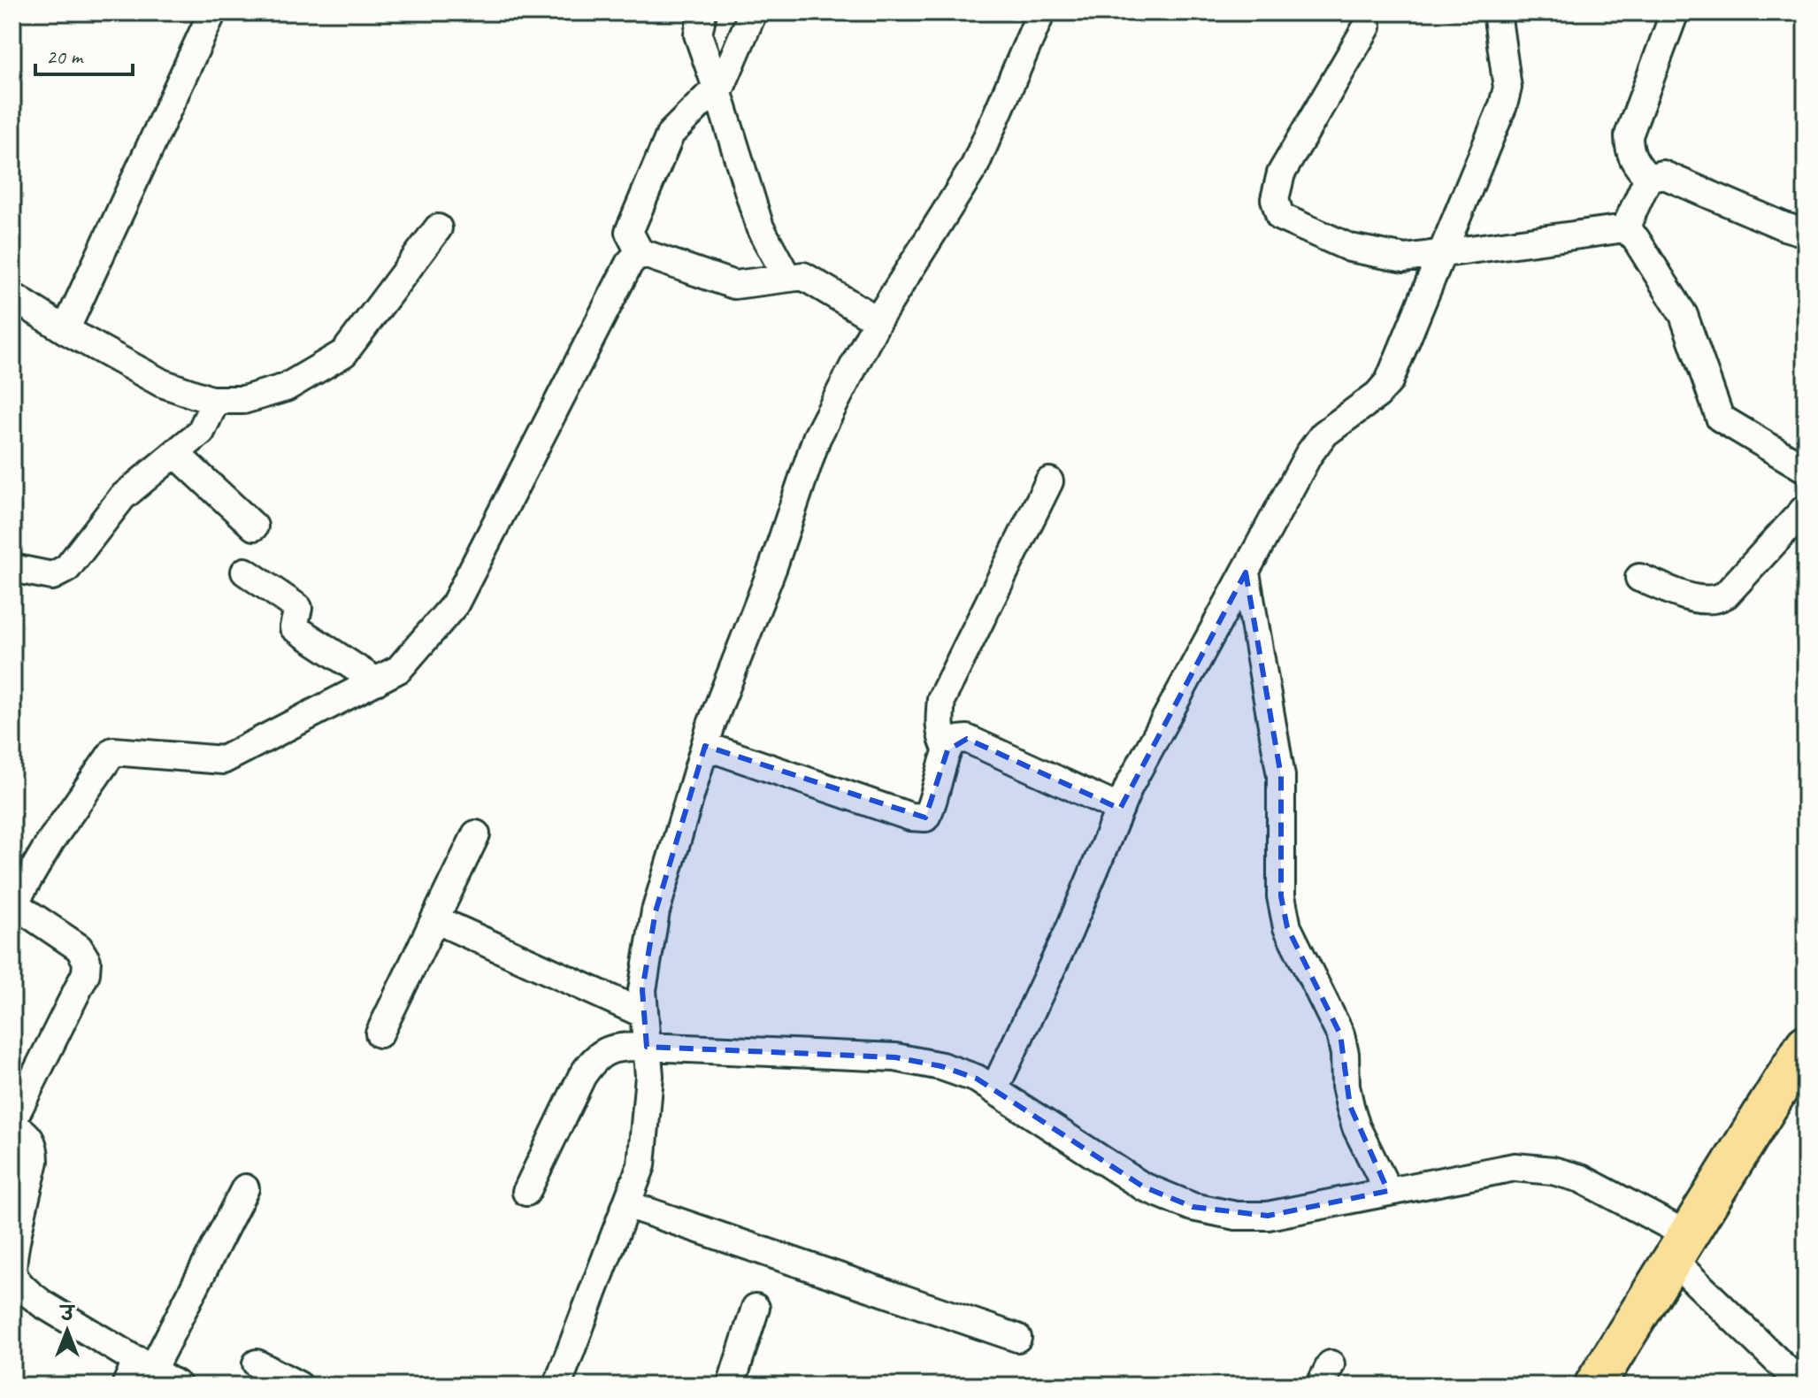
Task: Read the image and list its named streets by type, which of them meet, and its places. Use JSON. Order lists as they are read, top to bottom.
{
  "scale_bar": "20 m",
  "north": "top"
}
